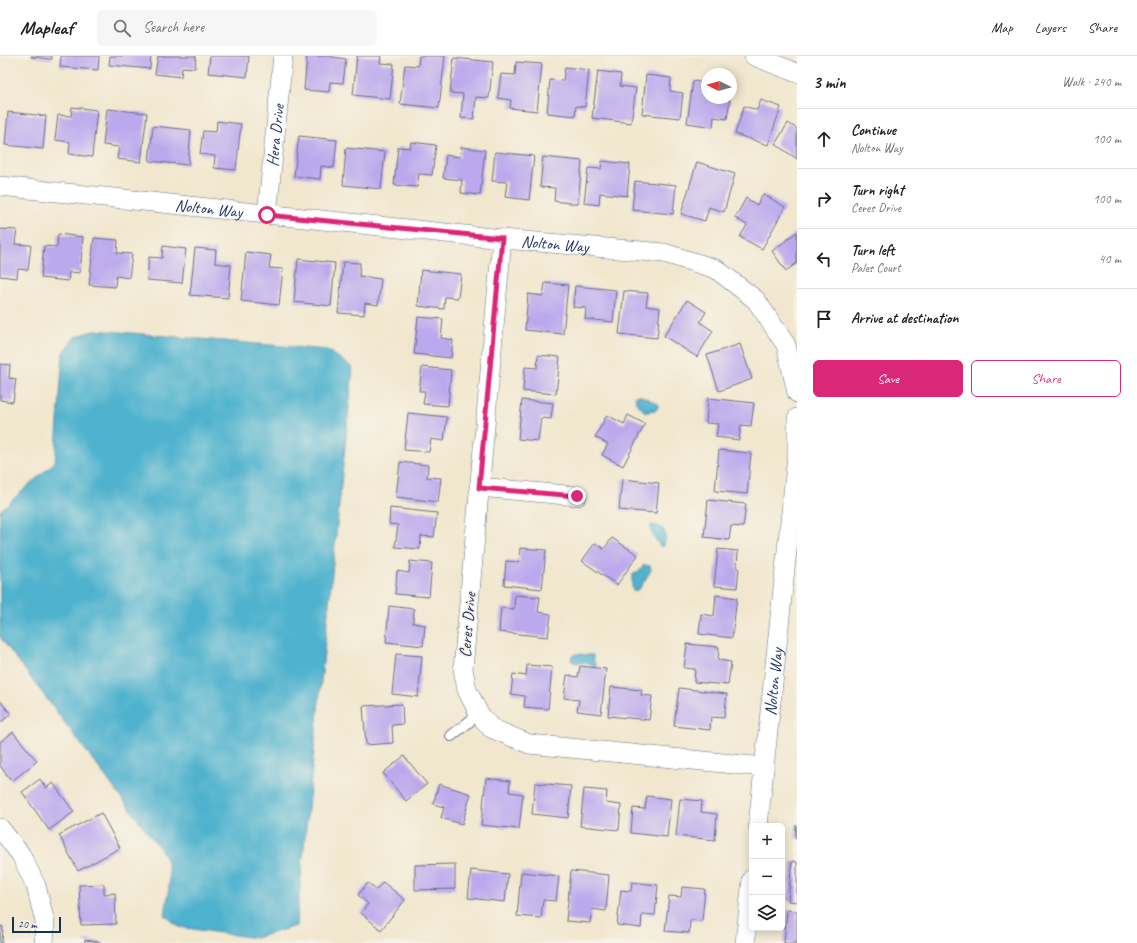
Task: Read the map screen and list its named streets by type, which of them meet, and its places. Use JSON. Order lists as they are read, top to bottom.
{
  "streets": {
    "street": ["Hera Drive", "Nolton Way", "Ceres Drive"]
  },
  "crossings": [
    ["Hera Drive", "Nolton Way"],
    ["Nolton Way", "Ceres Drive"]
  ],
  "scale_bar": "20 m",
  "north": "left",
  "page": {
    "header": "Mapleaf",
    "search": "Search here",
    "nav": ["Map", "Layers", "Share"],
    "heading": ["3 min", "Walk · 240 m"],
    "list": [
      ["Continue", "Nolton Way", "100 m"],
      ["Turn right", "Ceres Drive", "100 m"],
      ["Turn left", "Pales Court", "40 m"],
      "Arrive at destination"
    ],
    "buttons": ["Save", "Share"],
    "map_buttons": ["+", "−"],
    "scale": "20 m"
  }
}
